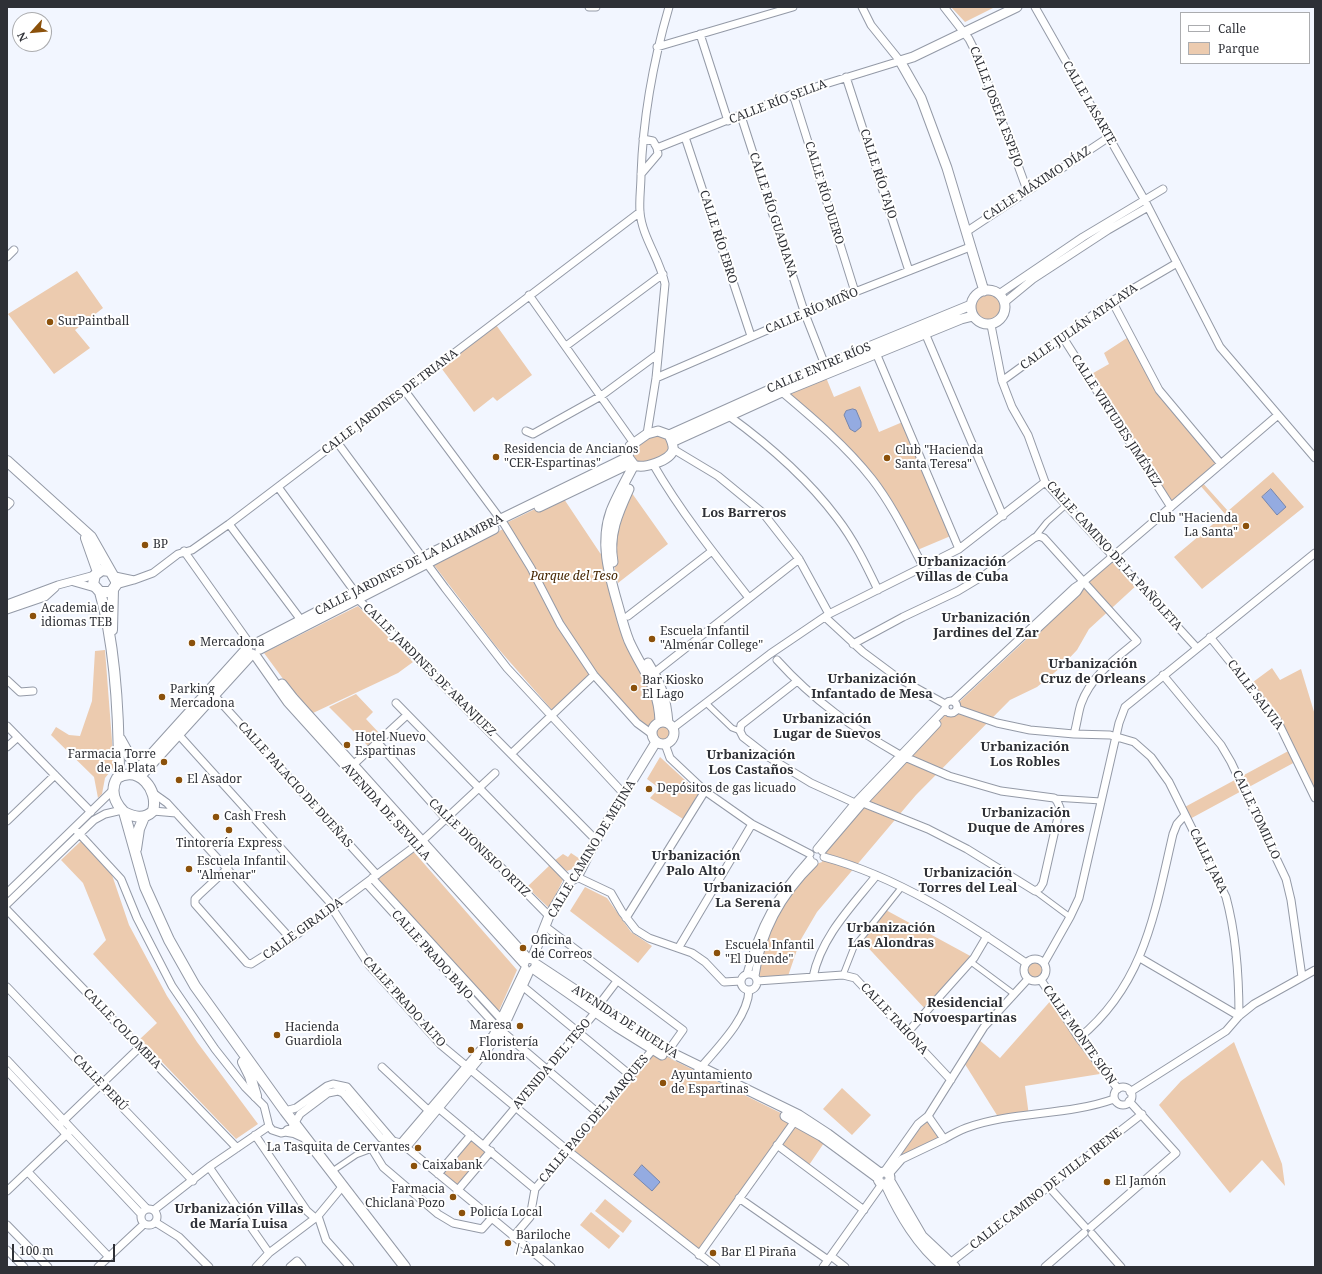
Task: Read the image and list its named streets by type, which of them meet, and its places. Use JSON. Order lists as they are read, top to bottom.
{
  "streets": {
    "street": [
      "CALLE RÍO SELLA",
      "CALLE LASARTE",
      "CALLE JOSEFA ESPEJO",
      "CALLE RÍO TAJO",
      "CALLE MÁXIMO DÍAZ",
      "CALLE RÍO DUERO",
      "CALLE RÍO GUADIANA",
      "CALLE RÍO EBRO",
      "CALLE RÍO MIÑO",
      "CALLE JULIÁN ATALAYA",
      "CALLE ENTRE RÍOS",
      "CALLE JARDINES DE TRIANA",
      "CALLE VIRTUDES JIMÉNEZ",
      "CALLE CAMINO DE LA PAÑOLETA",
      "CALLE JARDINES DE LA ALHAMBRA",
      "CALLE JARDINES DE ARANJUEZ",
      "CALLE SALVIA",
      "CALLE PALACIO DE DUEÑAS",
      "AVENIDA DE SEVILLA",
      "CALLE TOMILLO",
      "CALLE DIONISIO ORTIZ",
      "CALLE CAMINO DE MEJINA",
      "CALLE JARA",
      "CALLE GIRALDA",
      "CALLE PRADO BAJO",
      "CALLE PRADO ALTO",
      "CALLE TAHONA",
      "AVENIDA DE HUELVA",
      "CALLE COLOMBIA",
      "CALLE MONTE SIÓN",
      "AVENIDA DEL TESO",
      "CALLE PERÚ",
      "CALLE PAGO DEL MARQUES",
      "CALLE CAMINO DE VILLA IRENE"
    ]
  },
  "crossings": [
    ["CALLE RÍO SELLA", "CALLE RÍO TAJO"],
    ["CALLE RÍO SELLA", "CALLE RÍO DUERO"],
    ["CALLE RÍO SELLA", "CALLE RÍO GUADIANA"],
    ["CALLE RÍO SELLA", "CALLE RÍO EBRO"],
    ["CALLE LASARTE", "CALLE MÁXIMO DÍAZ"],
    ["CALLE LASARTE", "CALLE JULIÁN ATALAYA"],
    ["CALLE JOSEFA ESPEJO", "CALLE MÁXIMO DÍAZ"],
    ["CALLE RÍO TAJO", "CALLE RÍO MIÑO"],
    ["CALLE RÍO DUERO", "CALLE RÍO MIÑO"],
    ["CALLE RÍO GUADIANA", "CALLE RÍO MIÑO"],
    ["CALLE RÍO GUADIANA", "CALLE ENTRE RÍOS"],
    ["CALLE RÍO EBRO", "CALLE RÍO MIÑO"],
    ["CALLE JULIÁN ATALAYA", "CALLE VIRTUDES JIMÉNEZ"],
    ["CALLE JULIÁN ATALAYA", "CALLE CAMINO DE LA PAÑOLETA"],
    ["CALLE ENTRE RÍOS", "CALLE CAMINO DE LA PAÑOLETA"],
    ["CALLE ENTRE RÍOS", "CALLE JARDINES DE LA ALHAMBRA"],
    ["CALLE JARDINES DE TRIANA", "CALLE JARDINES DE ARANJUEZ"],
    ["CALLE JARDINES DE LA ALHAMBRA", "CALLE JARDINES DE ARANJUEZ"],
    ["CALLE JARDINES DE LA ALHAMBRA", "CALLE PALACIO DE DUEÑAS"],
    ["CALLE JARDINES DE LA ALHAMBRA", "AVENIDA DE SEVILLA"],
    ["CALLE JARDINES DE LA ALHAMBRA", "CALLE PRADO ALTO"],
    ["CALLE JARDINES DE ARANJUEZ", "CALLE CAMINO DE MEJINA"],
    ["CALLE PALACIO DE DUEÑAS", "CALLE GIRALDA"],
    ["CALLE PALACIO DE DUEÑAS", "CALLE PRADO BAJO"],
    ["AVENIDA DE SEVILLA", "CALLE CAMINO DE MEJINA"],
    ["AVENIDA DE SEVILLA", "CALLE GIRALDA"],
    ["AVENIDA DE SEVILLA", "AVENIDA DE HUELVA"],
    ["CALLE DIONISIO ORTIZ", "CALLE CAMINO DE MEJINA"],
    ["CALLE DIONISIO ORTIZ", "CALLE GIRALDA"],
    ["CALLE CAMINO DE MEJINA", "CALLE PRADO BAJO"],
    ["CALLE CAMINO DE MEJINA", "CALLE PRADO ALTO"],
    ["CALLE CAMINO DE MEJINA", "AVENIDA DE HUELVA"],
    ["CALLE GIRALDA", "CALLE PRADO BAJO"],
    ["CALLE GIRALDA", "CALLE PRADO ALTO"],
    ["CALLE PRADO BAJO", "AVENIDA DEL TESO"],
    ["CALLE PRADO BAJO", "CALLE PAGO DEL MARQUES"],
    ["CALLE PRADO ALTO", "AVENIDA DEL TESO"],
    ["CALLE PRADO ALTO", "CALLE PAGO DEL MARQUES"],
    ["AVENIDA DE HUELVA", "AVENIDA DEL TESO"],
    ["AVENIDA DE HUELVA", "CALLE PAGO DEL MARQUES"],
    ["AVENIDA DE HUELVA", "CALLE CAMINO DE VILLA IRENE"]
  ],
  "districts": [
    "Los Barreros",
    "Urbanización Villas de Cuba",
    "Urbanización Jardines del Zar",
    "Urbanización Cruz de Orleans",
    "Urbanización Infantado de Mesa",
    "Urbanización Lugar de Suevos",
    "Urbanización Los Robles",
    "Urbanización Los Castaños",
    "Urbanización Duque de Amores",
    "Urbanización Palo Alto",
    "Urbanización Torres del Leal",
    "Urbanización La Serena",
    "Urbanización Las Alondras",
    "Residencial Novoespartinas",
    "Urbanización Villas de María Luisa"
  ],
  "parks": ["Parque del Teso"],
  "places": [
    "SurPaintball",
    "Residencia de Ancianos \"CER-Espartinas\"",
    "Club \"Hacienda Santa Teresa\"",
    "Club \"Hacienda La Santa\"",
    "BP",
    "Academia de idiomas TEB",
    "Escuela Infantil \"Almenar College\"",
    "Mercadona",
    "Bar Kiosko El Lago",
    "Parking Mercadona",
    "Hotel Nuevo Espartinas",
    "Farmacia Torre de la Plata",
    "El Asador",
    "Depósitos de gas licuado",
    "Cash Fresh",
    "Tintorería Express",
    "Escuela Infantil \"Almenar\"",
    "Oficina de Correos",
    "Escuela Infantil \"El Duende\"",
    "Maresa",
    "Hacienda Guardiola",
    "Floristería Alondra",
    "Ayuntamiento de Espartinas",
    "La Tasquita de Cervantes",
    "Caixabank",
    "El Jamón",
    "Farmacia Chiclana Pozo",
    "Policía Local",
    "Bariloche / Apalankao",
    "Bar El Piraña"
  ],
  "legend": ["Calle", "Parque"],
  "scale_bar": "100 m",
  "north": "bottom left"
}
